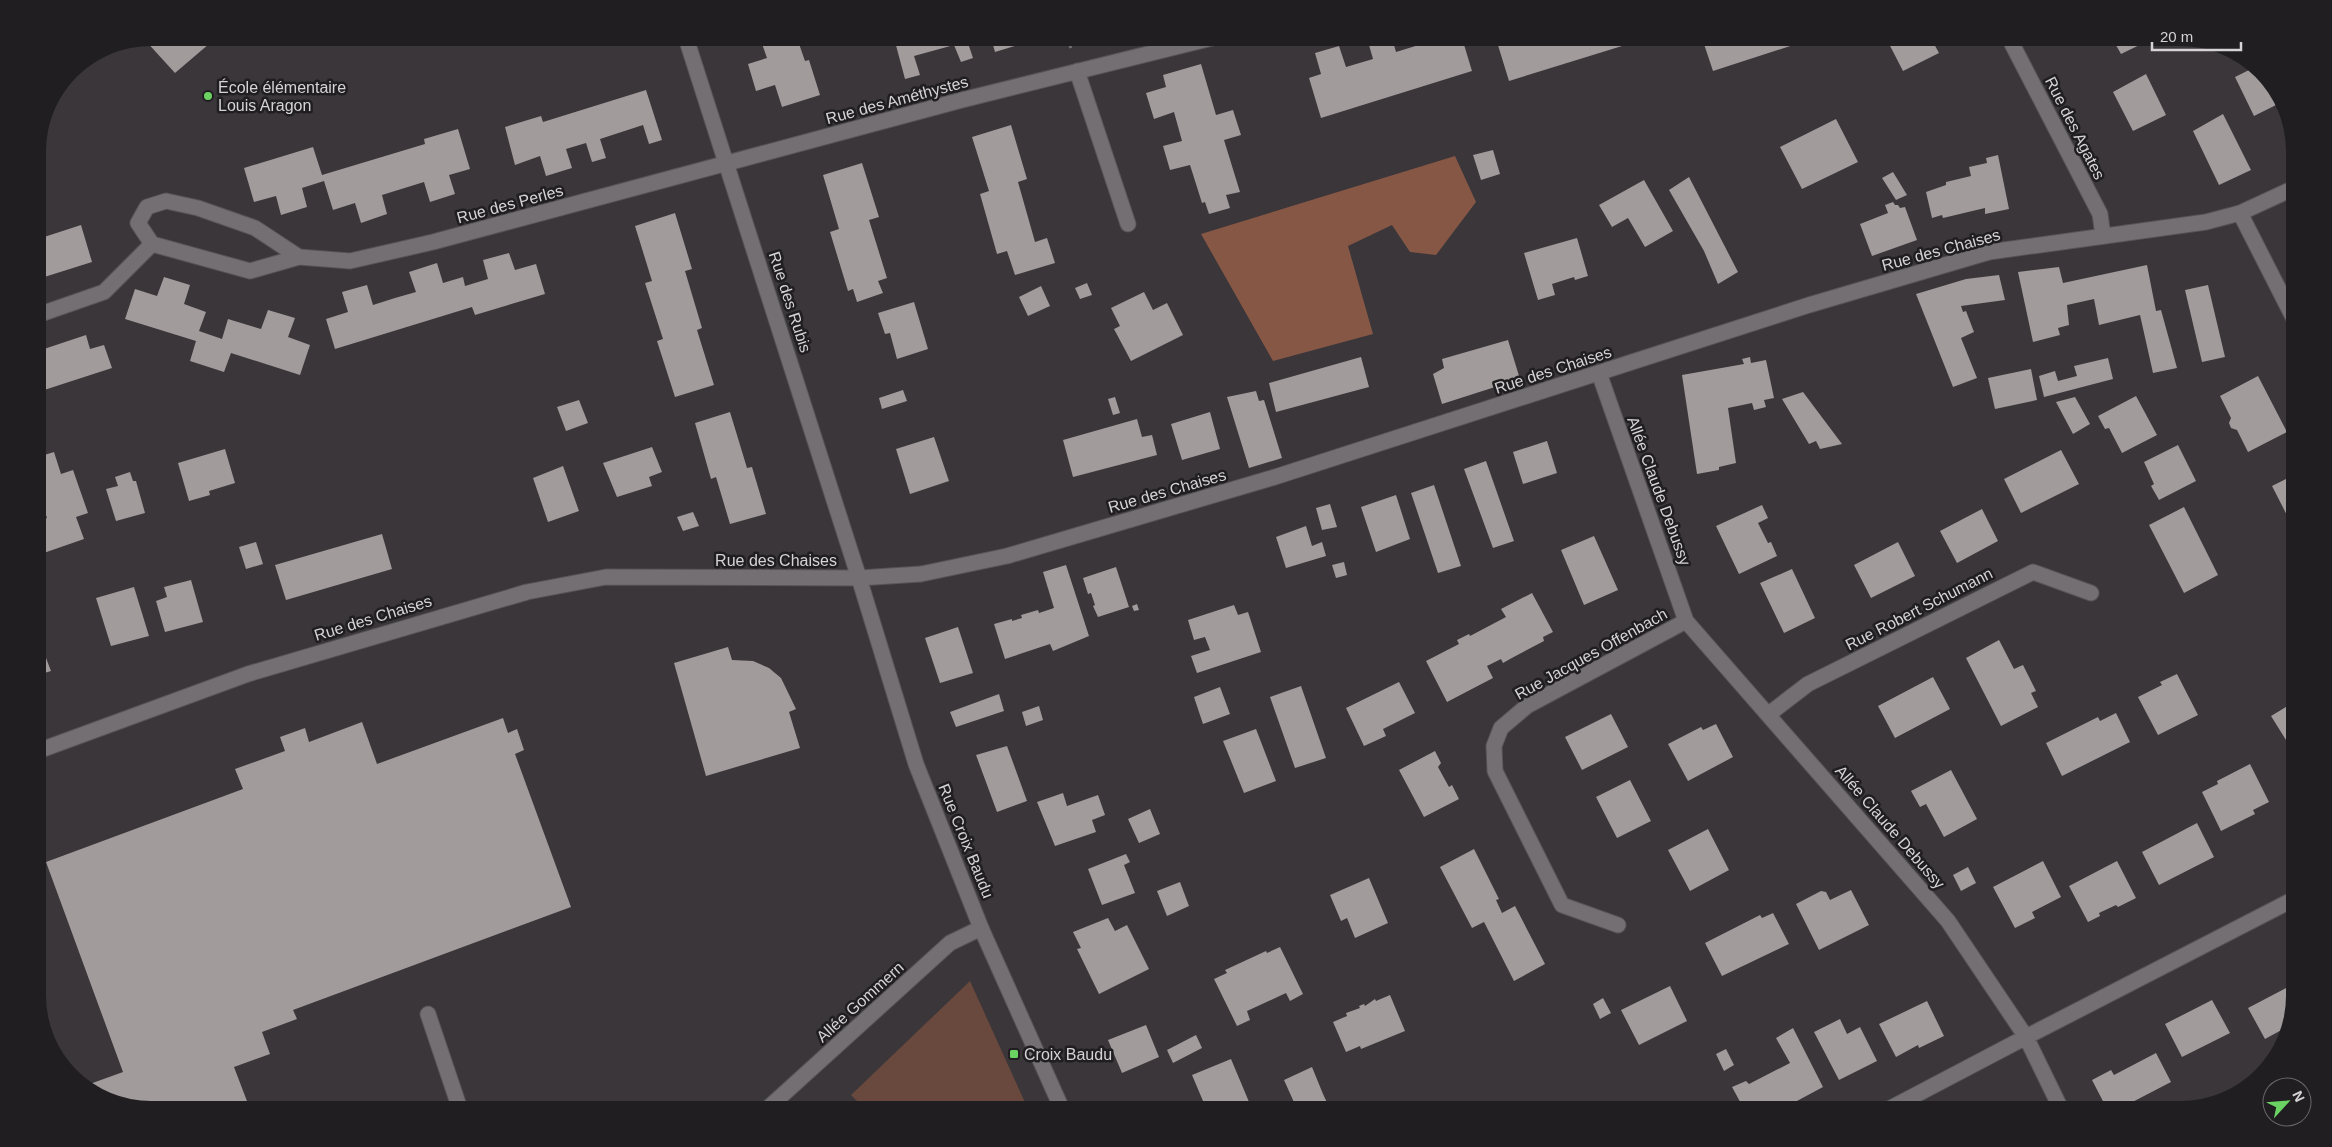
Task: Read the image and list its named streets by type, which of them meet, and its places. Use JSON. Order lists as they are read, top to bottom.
{
  "streets": {
    "street": [
      "Rue des Améthystes",
      "Rue des Agates",
      "Rue des Perles",
      "Rue des Chaises",
      "Rue des Rubis",
      "Allée Claude Debussy",
      "Rue Robert Schumann",
      "Rue Jacques Offenbach",
      "Rue Croix Baudu",
      "Allée Gommern"
    ]
  },
  "crossings": [
    ["Rue des Améthystes", "Rue des Perles"],
    ["Rue des Améthystes", "Rue des Rubis"],
    ["Rue des Agates", "Rue des Chaises"],
    ["Rue des Perles", "Rue des Rubis"],
    ["Rue des Chaises", "Rue des Rubis"],
    ["Rue des Chaises", "Allée Claude Debussy"],
    ["Rue des Chaises", "Rue Croix Baudu"],
    ["Rue des Rubis", "Rue Croix Baudu"],
    ["Allée Claude Debussy", "Rue Robert Schumann"],
    ["Allée Claude Debussy", "Rue Jacques Offenbach"],
    ["Rue Croix Baudu", "Allée Gommern"]
  ],
  "places": {
    "other": ["École élémentaire Louis Aragon"],
    "transit": ["Croix Baudu"]
  },
  "scale_bar": "20 m",
  "north": "top right"
}
